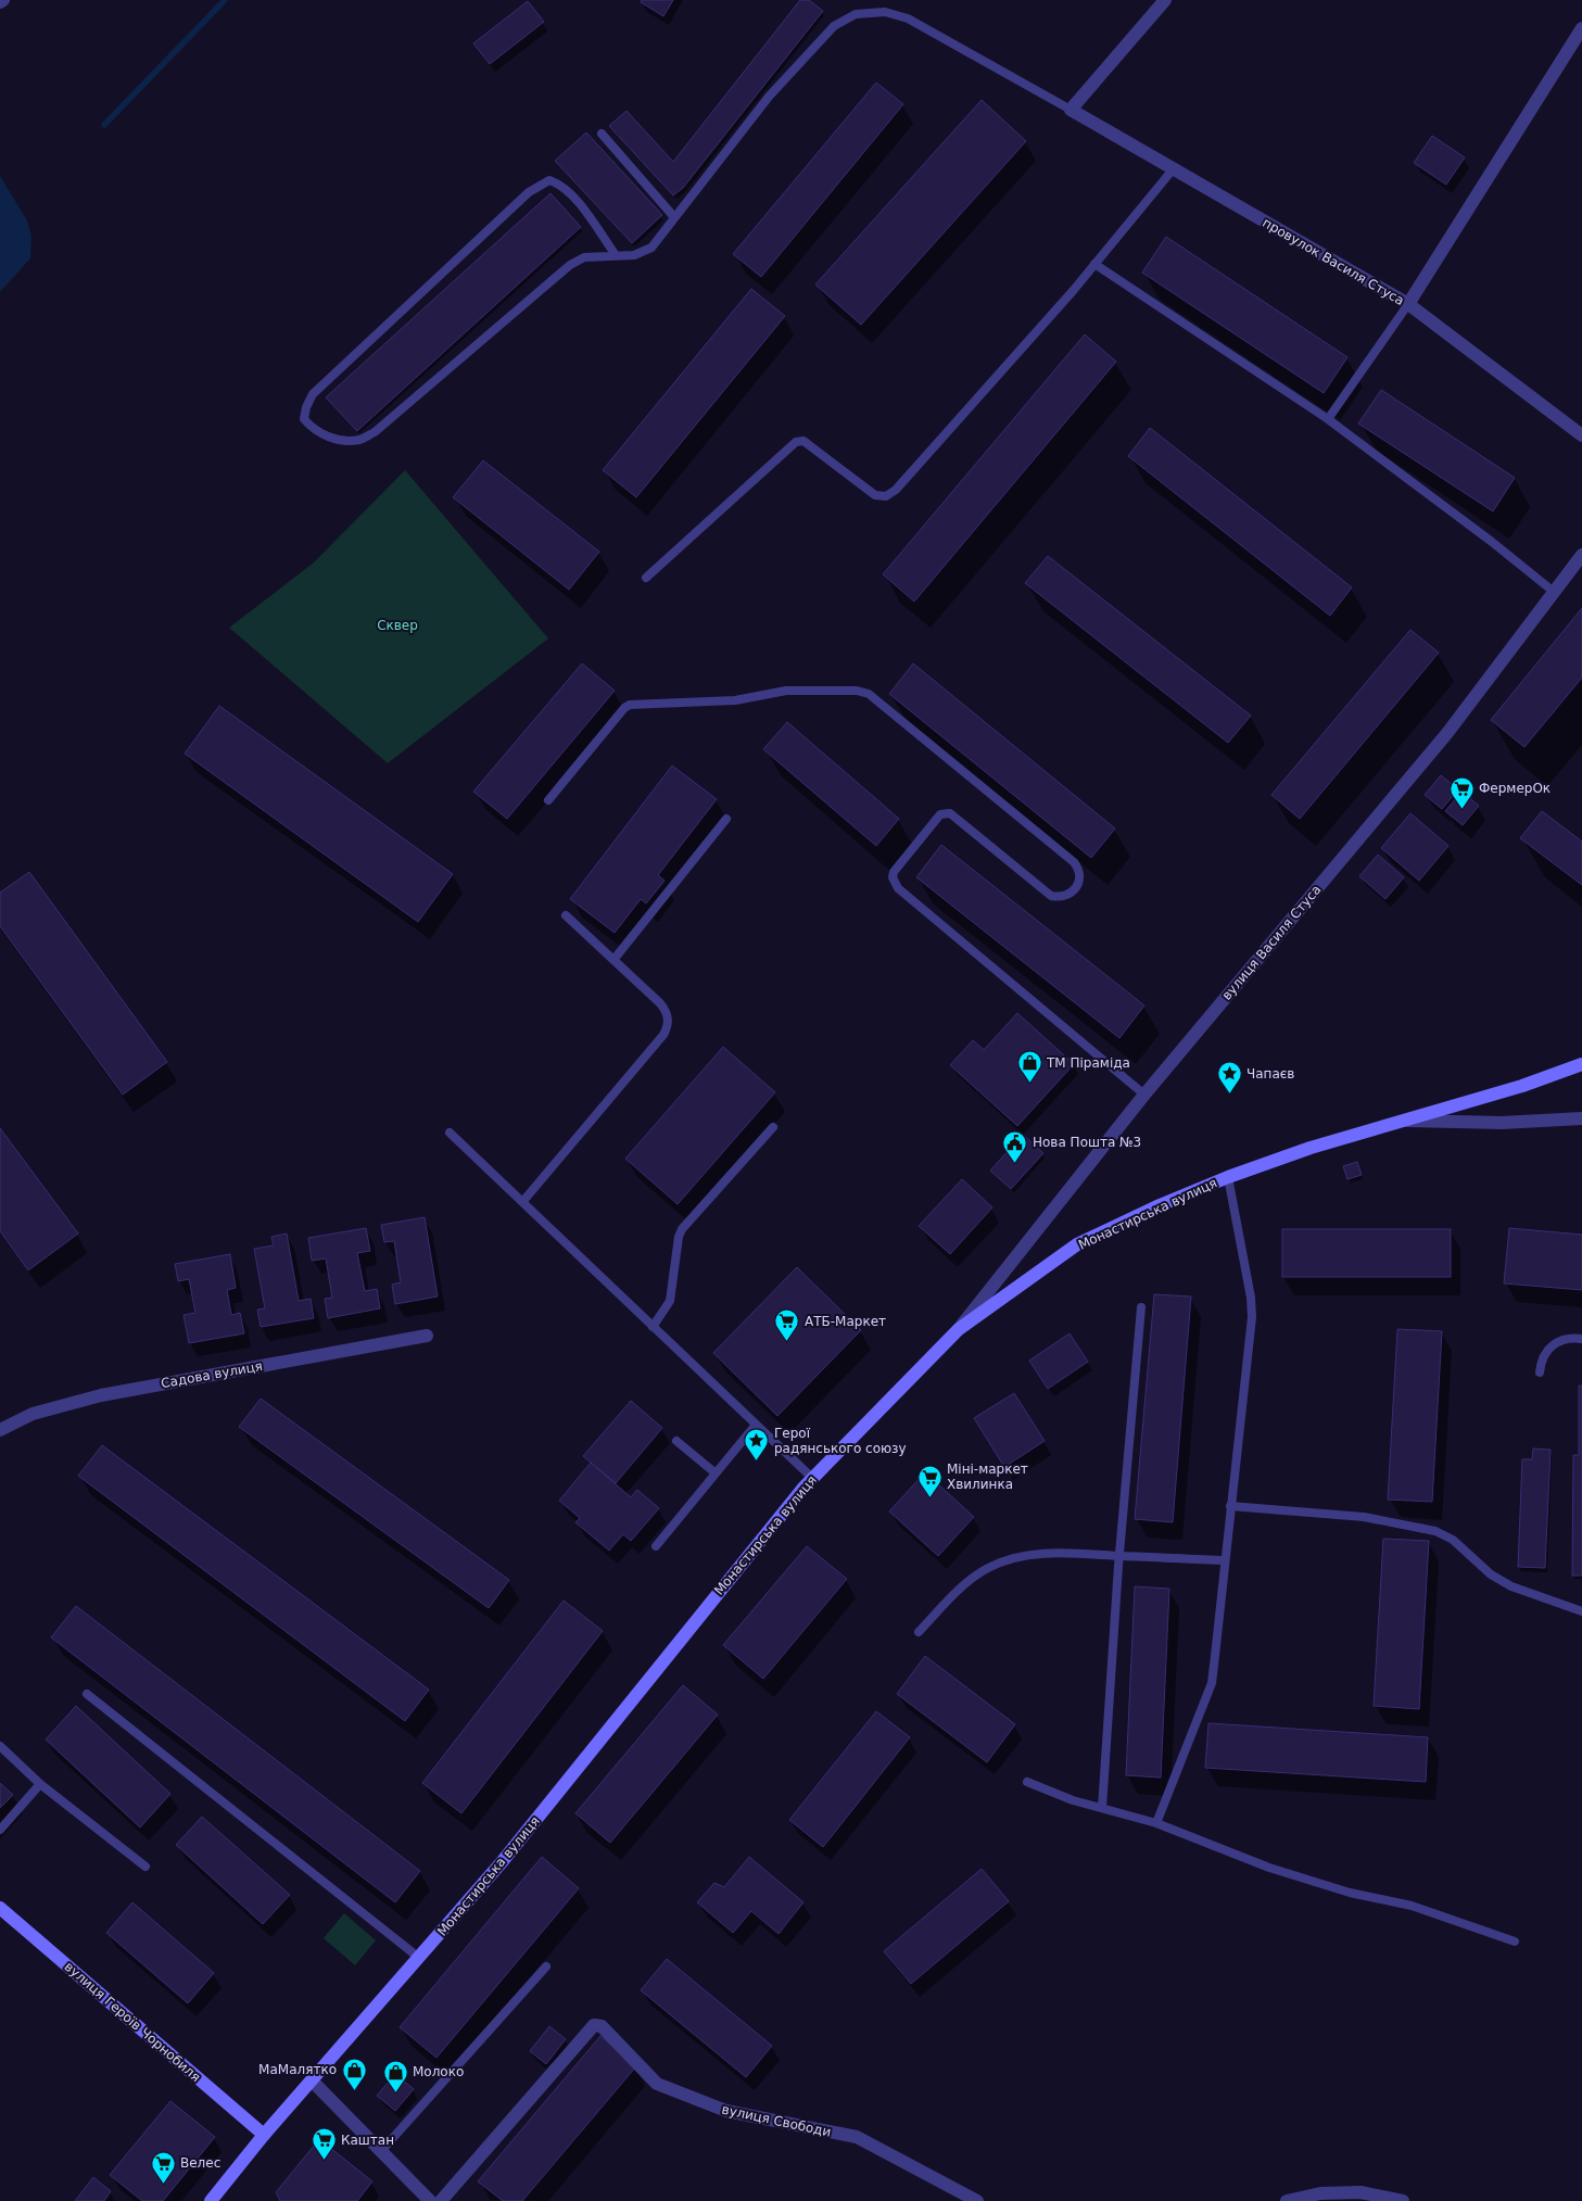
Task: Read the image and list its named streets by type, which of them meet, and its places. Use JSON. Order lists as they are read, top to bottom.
{
  "streets": {
    "main road": ["Монастирська вулиця", "вулиця Героїв Чорнобиля"],
    "street": [
      "провулок Василя Стуса",
      "вулиця Василя Стуса",
      "Садова вулиця",
      "вулиця Свободи"
    ]
  },
  "crossings": [
    ["вулиця Василя Стуса", "Монастирська вулиця"],
    ["Монастирська вулиця", "вулиця Героїв Чорнобиля"]
  ],
  "parks": ["Сквер"],
  "places": {
    "supermarket": [
      "ФермерОк",
      "АТБ-Маркет",
      "Міні-маркет Хвилинка",
      "Каштан",
      "Велес"
    ],
    "shop": ["ТМ Піраміда", "МаМалятко", "Молоко"],
    "place": ["Чапаєв", "Герої радянського союзу"],
    "public building": ["Нова Пошта №3"]
  }
}
